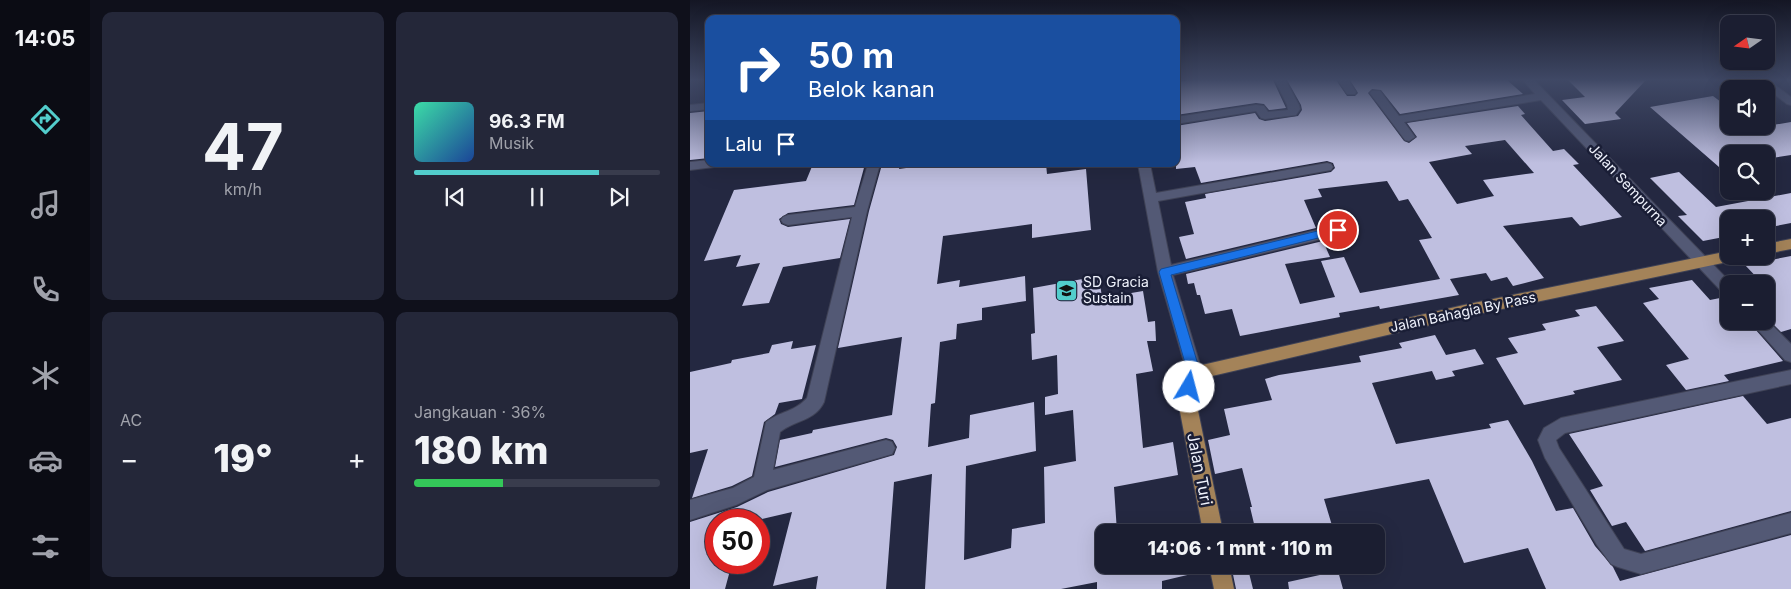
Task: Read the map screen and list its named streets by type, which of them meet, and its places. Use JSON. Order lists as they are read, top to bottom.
{
  "streets": {
    "main road": ["Jalan Bahagia By Pass", "Jalan Turi"],
    "street": ["Jalan Sempurna"]
  },
  "crossings": [
    ["Jalan Sempurna", "Jalan Bahagia By Pass"],
    ["Jalan Bahagia By Pass", "Jalan Turi"]
  ],
  "places": {
    "school or university": ["SD Gracia Sustain"]
  },
  "north": "left",
  "page": {
    "tabs": "14:05",
    "tile": [
      ["47", "km/h"],
      "AC",
      ["Jangkauan · 36%", "180 km"]
    ],
    "map_buttons": ["+", "−"],
    "turn": ["50 m", "Belok kanan"],
    "song": ["96.3 FM", "Musik"],
    "then": "Lalu",
    "heat": ["−", "19°", "+"],
    "limit": "50",
    "trip": "14:06 · 1 mnt · 110 m"
  }
}
